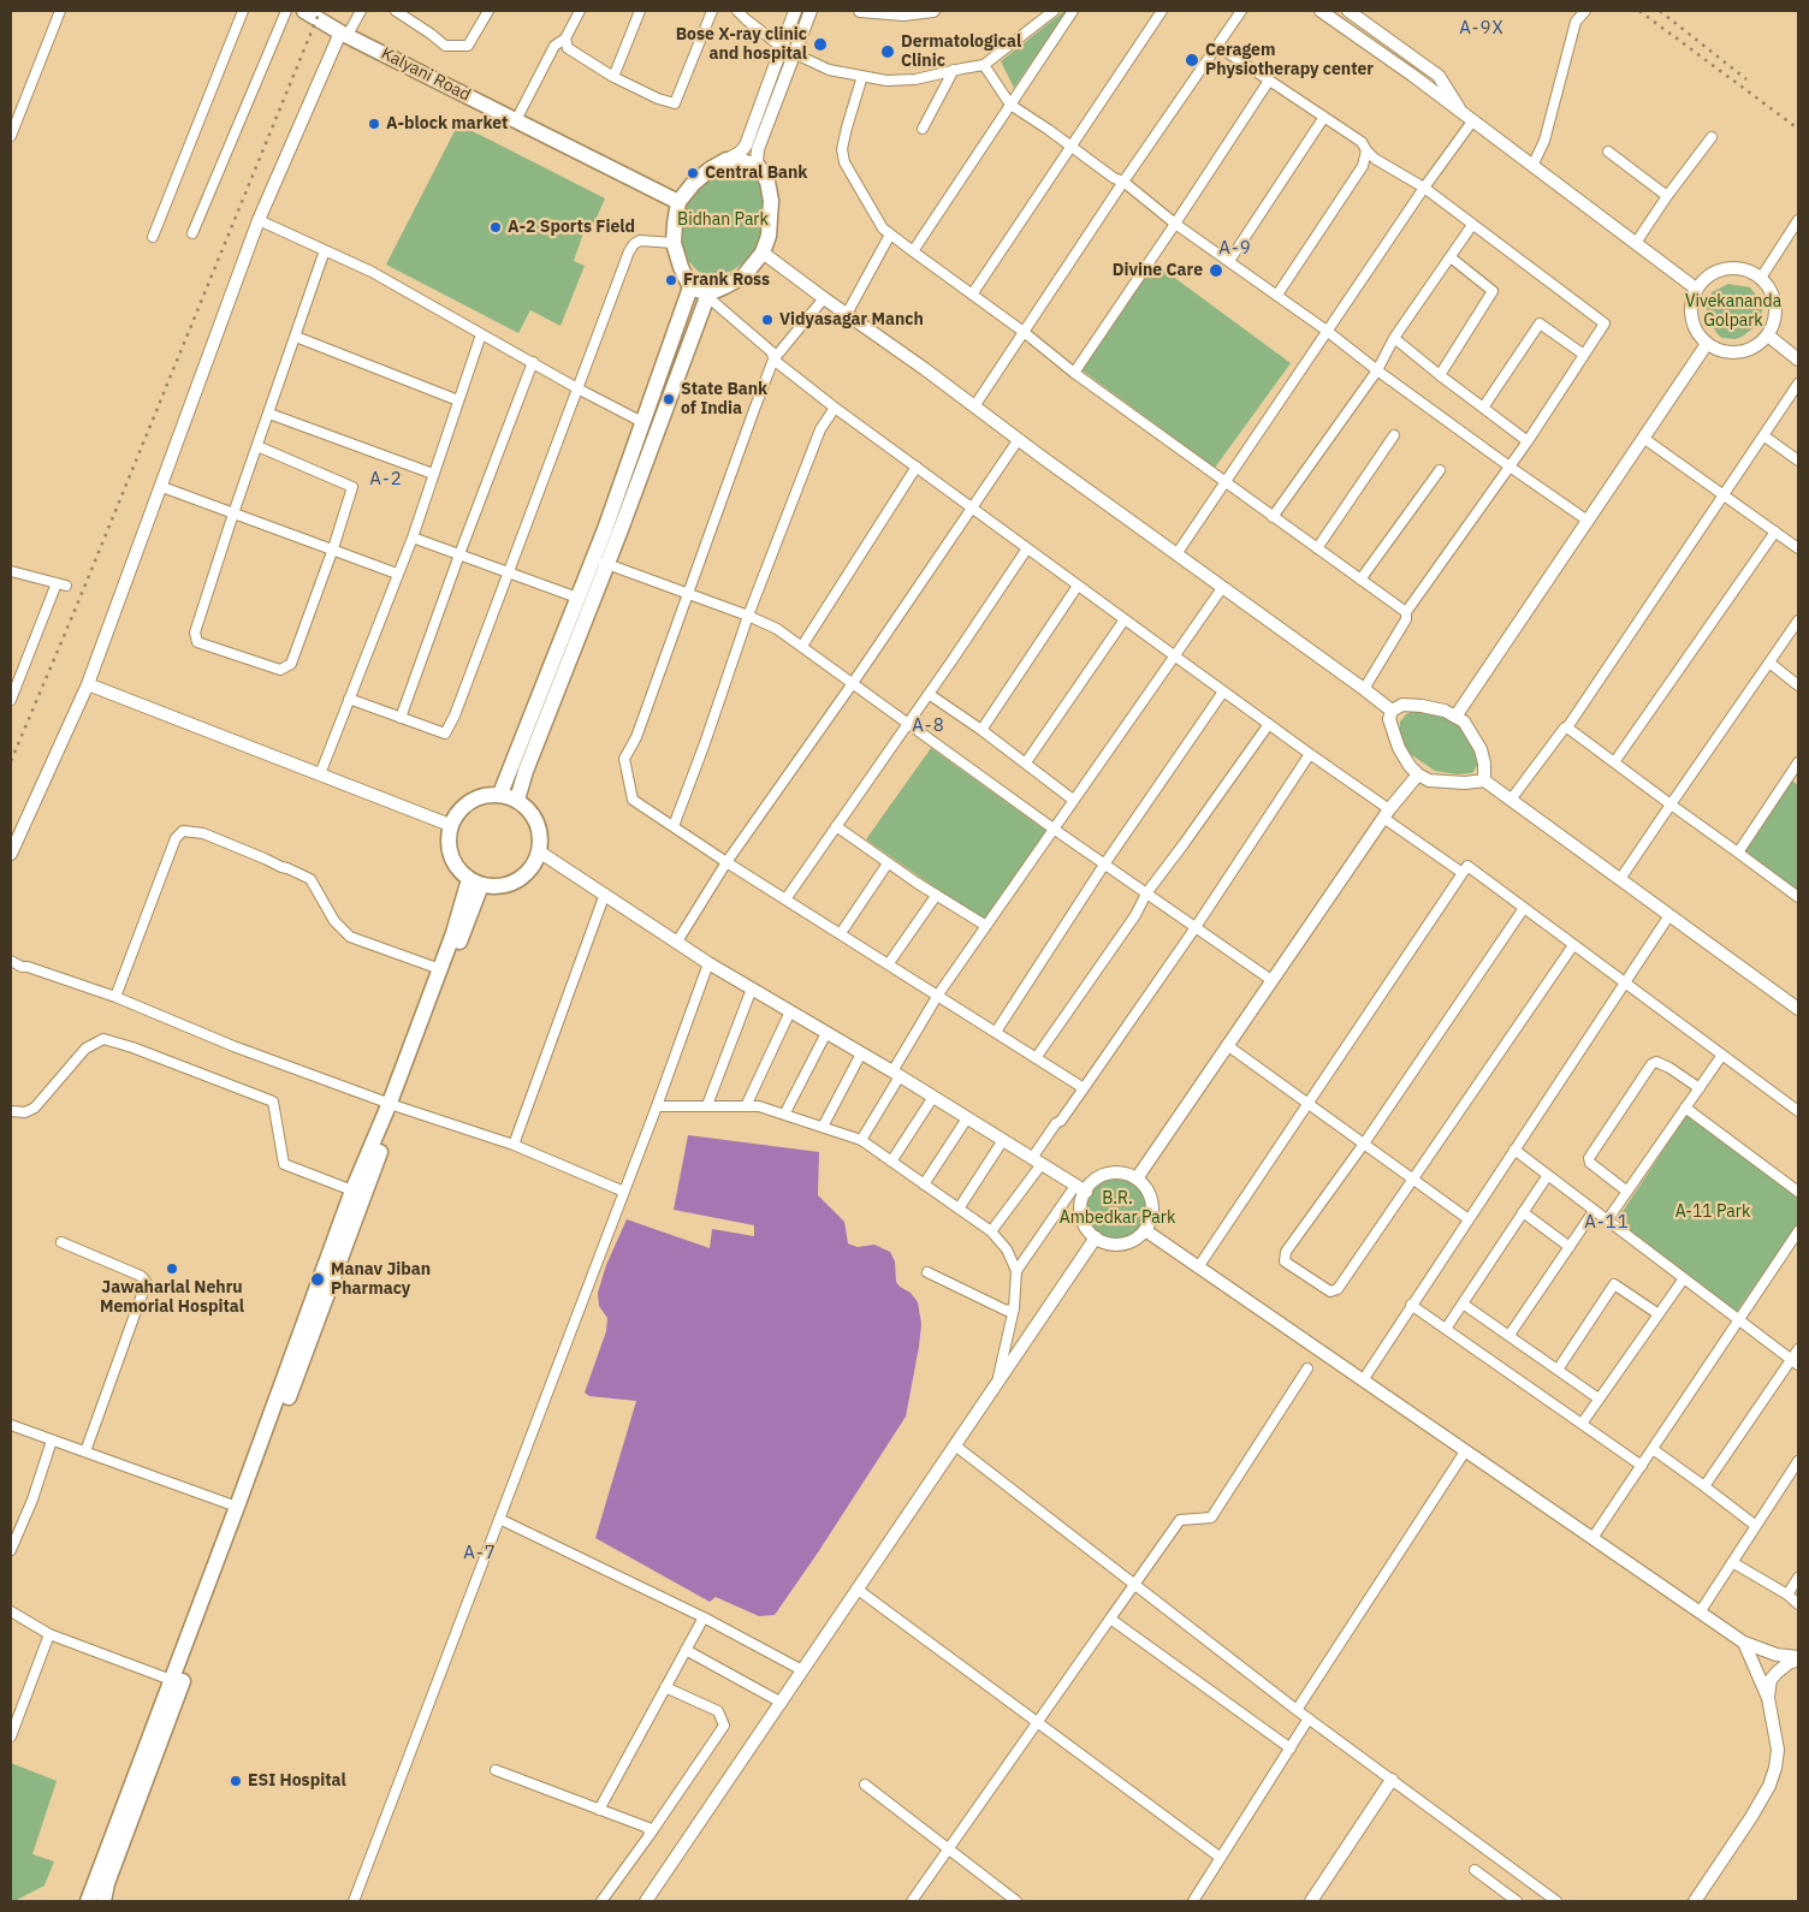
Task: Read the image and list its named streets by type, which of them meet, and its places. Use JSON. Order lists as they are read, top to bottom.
{
  "streets": {
    "main road": ["Kalyani Road"]
  },
  "districts": [
    "A-9X",
    "A-9",
    "A-2",
    "A-8",
    "A-11",
    "A-7"
  ],
  "parks": [
    "Bidhan Park",
    "Vivekananda Golpark",
    "B.R. Ambedkar Park",
    "A-11 Park"
  ],
  "places": [
    "Bose X-ray clinic and hospital",
    "Dermatological Clinic",
    "Ceragem Physiotherapy center",
    "A-block market",
    "Central Bank",
    "A-2 Sports Field",
    "Divine Care",
    "Frank Ross",
    "Vidyasagar Manch",
    "State Bank of India",
    "Jawaharlal Nehru Memorial Hospital",
    "Manav Jiban Pharmacy",
    "ESI Hospital"
  ]
}
